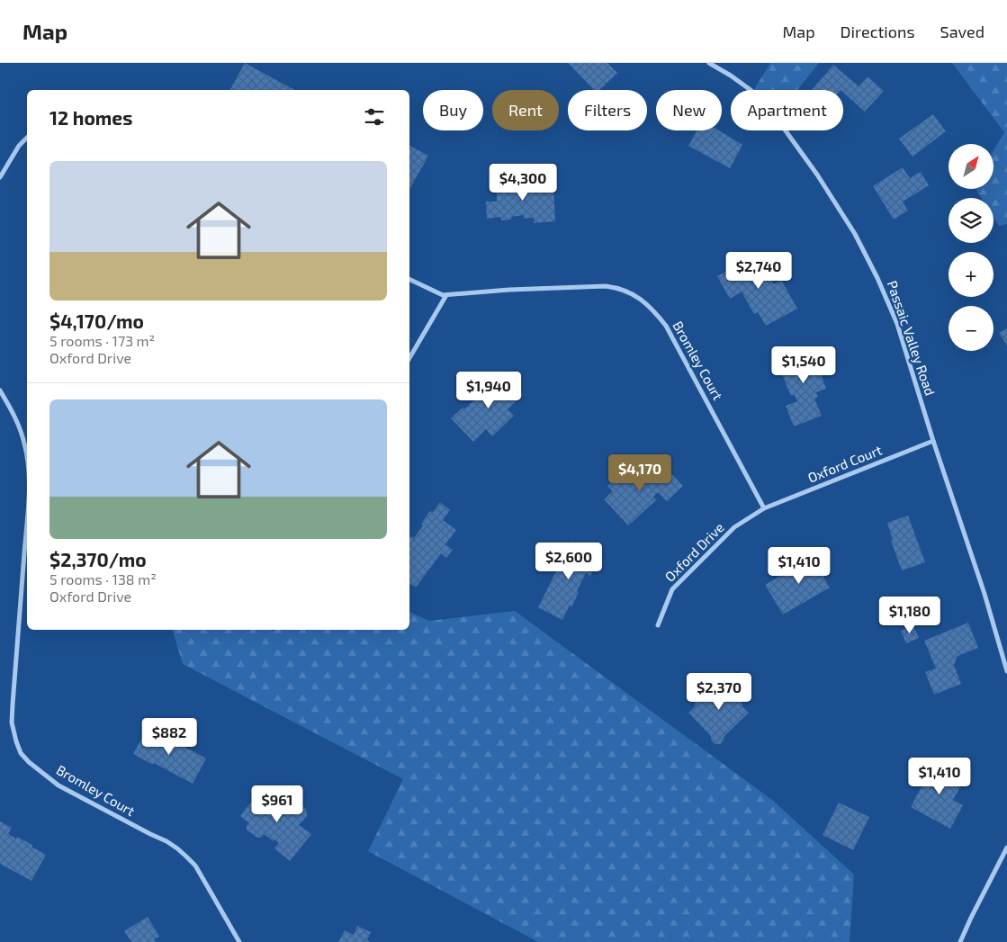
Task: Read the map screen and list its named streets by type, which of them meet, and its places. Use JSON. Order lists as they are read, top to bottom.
{
  "streets": {
    "street": [
      "Passaic Valley Road",
      "Bromley Court",
      "Oxford Court",
      "Oxford Drive"
    ]
  },
  "crossings": [
    ["Passaic Valley Road", "Oxford Court"],
    ["Bromley Court", "Oxford Court"],
    ["Bromley Court", "Oxford Drive"],
    ["Oxford Court", "Oxford Drive"]
  ],
  "north": "top right",
  "page": {
    "header": "Map",
    "nav": ["Map", "Directions", "Saved"],
    "chip": [
      "Buy",
      "Rent",
      "Filters",
      "New",
      "Apartment"
    ],
    "heading": "12 homes",
    "map_buttons": ["+", "−"],
    "list": [
      {
        "name": "$4,170/mo",
        "note": "5 rooms · 173 m² · Oxford Drive"
      },
      {
        "name": "$2,370/mo",
        "note": "5 rooms · 138 m² · Oxford Drive"
      }
    ],
    "price": [
      "$4,300",
      "$2,740",
      "$1,540",
      "$1,940",
      "$4,170",
      "$2,600",
      "$1,410",
      "$1,180",
      "$2,370",
      "$882",
      "$1,410",
      "$961"
    ]
  }
}
